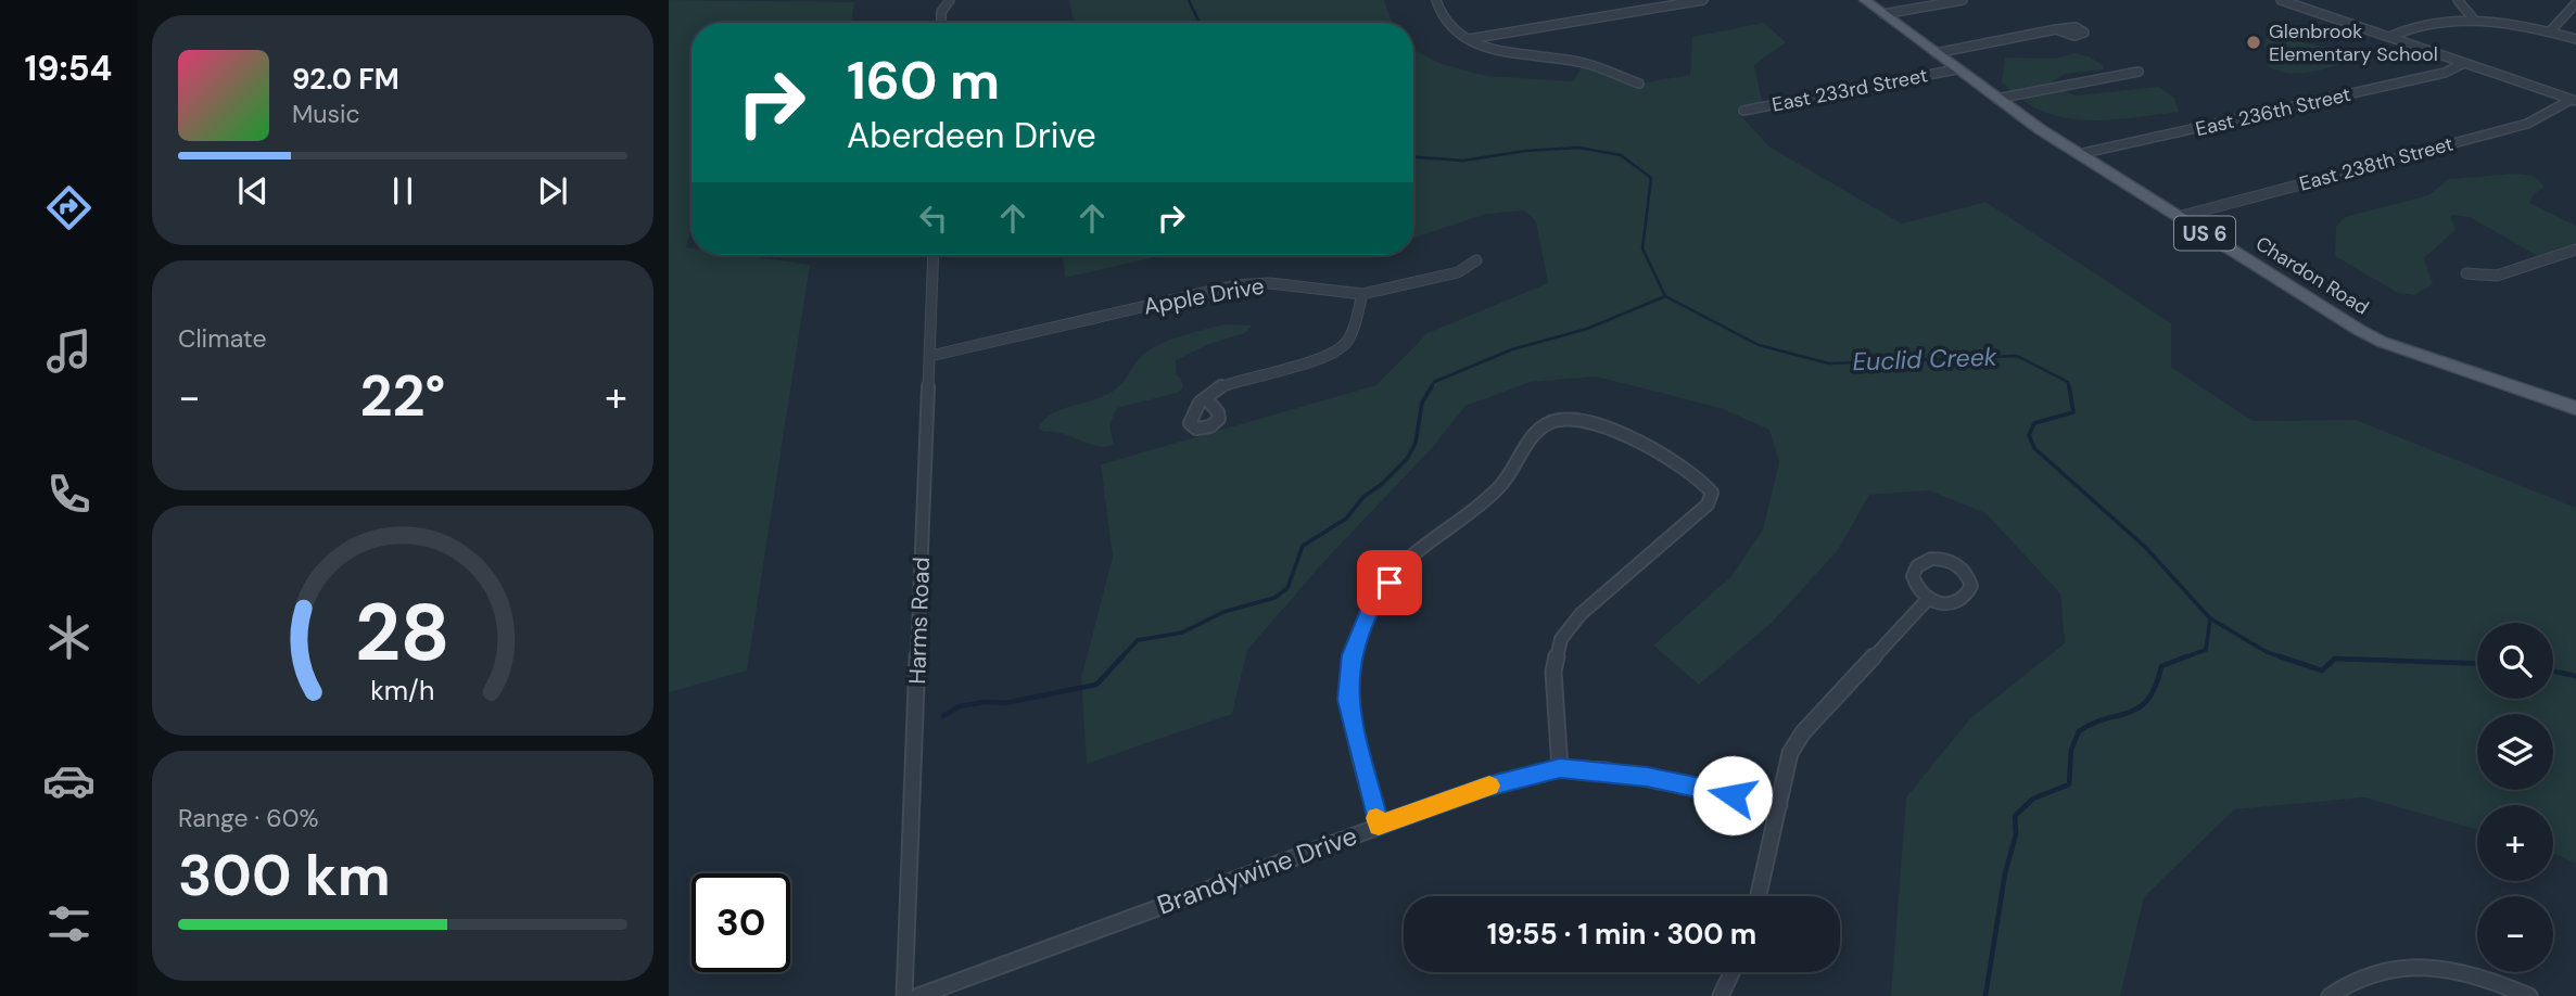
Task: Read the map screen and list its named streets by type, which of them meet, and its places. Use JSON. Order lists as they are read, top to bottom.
{
  "streets": {
    "main road": ["US 6", "Chardon Road"],
    "street": [
      "East 233rd Street",
      "East 236th Street",
      "East 238th Street",
      "Apple Drive",
      "Harms Road",
      "Brandywine Drive"
    ]
  },
  "crossings": [
    ["East 233rd Street", "Chardon Road"],
    ["East 236th Street", "Chardon Road"],
    ["East 238th Street", "Chardon Road"],
    ["Apple Drive", "Harms Road"]
  ],
  "water": ["Euclid Creek"],
  "places": ["Glenbrook Elementary School"],
  "page": {
    "tabs": "19:54",
    "turn": ["160 m", "Aberdeen Drive"],
    "song": ["92.0 FM", "Music"],
    "tile": [
      "Climate",
      ["Range · 60%", "300 km"]
    ],
    "heat": ["−", "22°", "+"],
    "map_buttons": ["+", "−"],
    "limit": "30",
    "trip": "19:55 · 1 min · 300 m",
    "gauge": ["28", "km/h"]
  }
}
